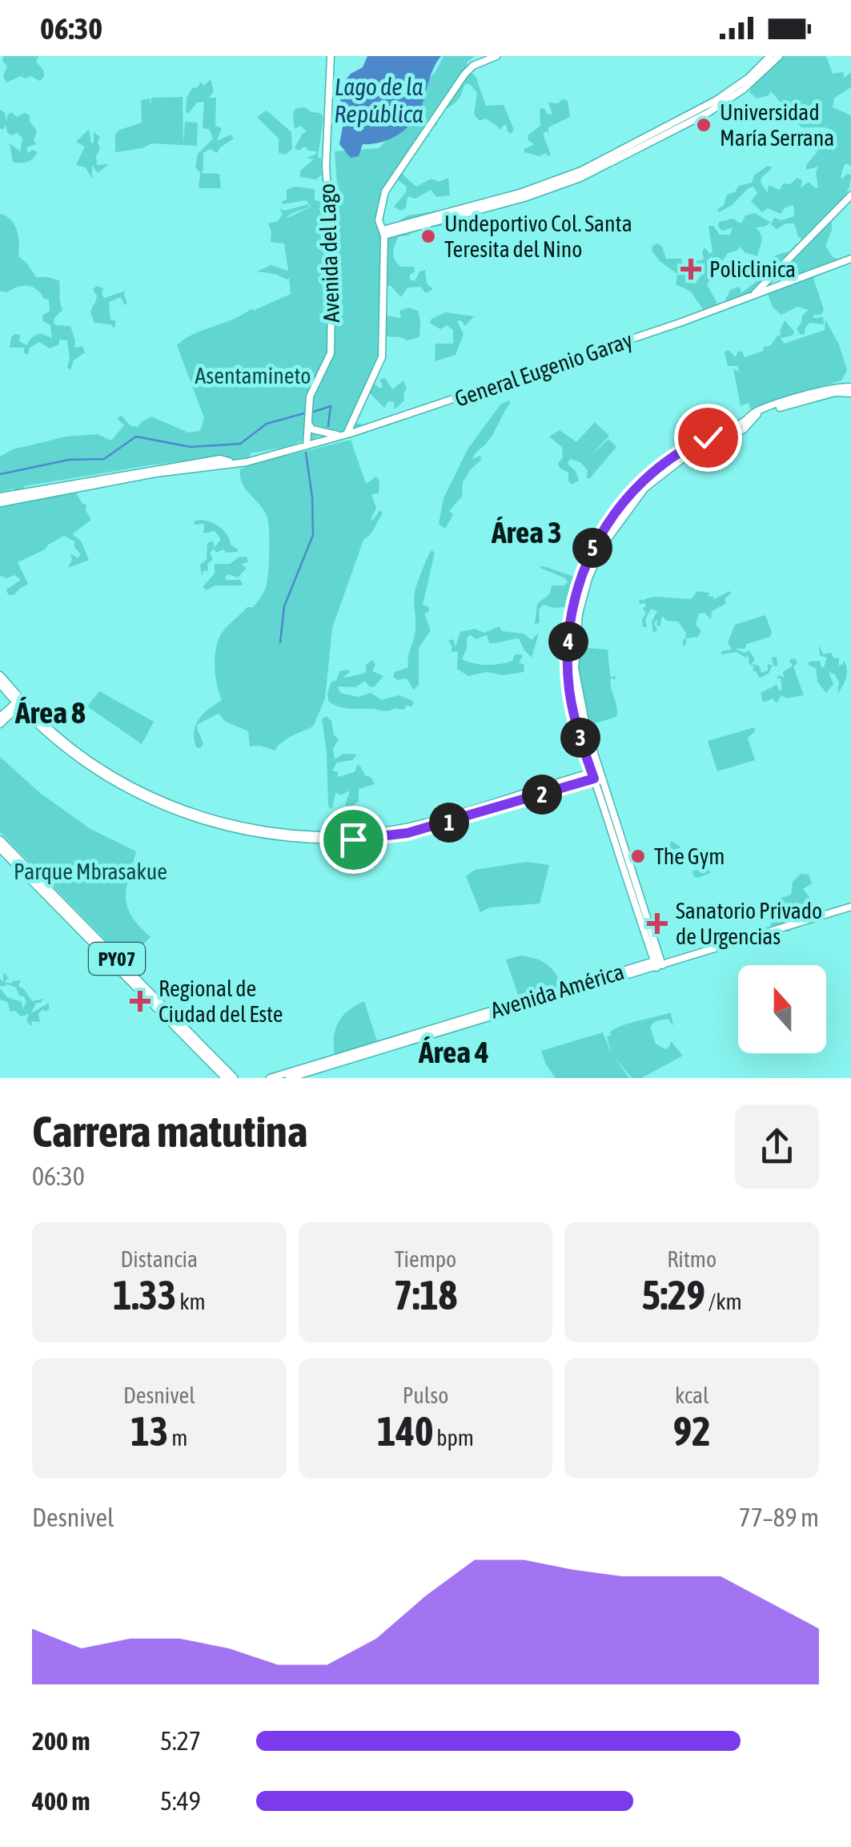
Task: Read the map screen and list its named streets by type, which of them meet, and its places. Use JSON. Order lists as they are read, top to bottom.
{
  "streets": {
    "main road": ["PY07"],
    "street": ["Avenida del Lago", "General Eugenio Garay", "Avenida América"]
  },
  "crossings": [
    ["Avenida del Lago", "General Eugenio Garay"]
  ],
  "districts": ["Área 3", "Área 8", "Área 4"],
  "water": ["Lago de la República"],
  "parks": ["Asentamineto", "Parque Mbrasakue"],
  "places": {
    "other": ["Universidad María Serrana", "Undeportivo Col. Santa Teresita del Nino", "The Gym"],
    "health": ["Policlinica", "Sanatorio Privado de Urgencias", "Regional de Ciudad del Este"]
  },
  "north": "top",
  "page": {
    "status": "06:30",
    "pins": [
      "5",
      "4",
      "3",
      "2",
      "1"
    ],
    "heading": ["Carrera matutina", "06:30"],
    "stats": [
      ["Distancia", "1.33 km"],
      ["Tiempo", "7:18"],
      ["Ritmo", "5:29 /km"],
      ["Desnivel", "13 m"],
      ["Pulso", "140 bpm"],
      ["kcal", "92"]
    ],
    "chart": ["Desnivel", "77–89 m"],
    "list": [
      {
        "name": "200 m",
        "note": "5:27"
      },
      {
        "name": "400 m",
        "note": "5:49"
      }
    ]
  }
}
